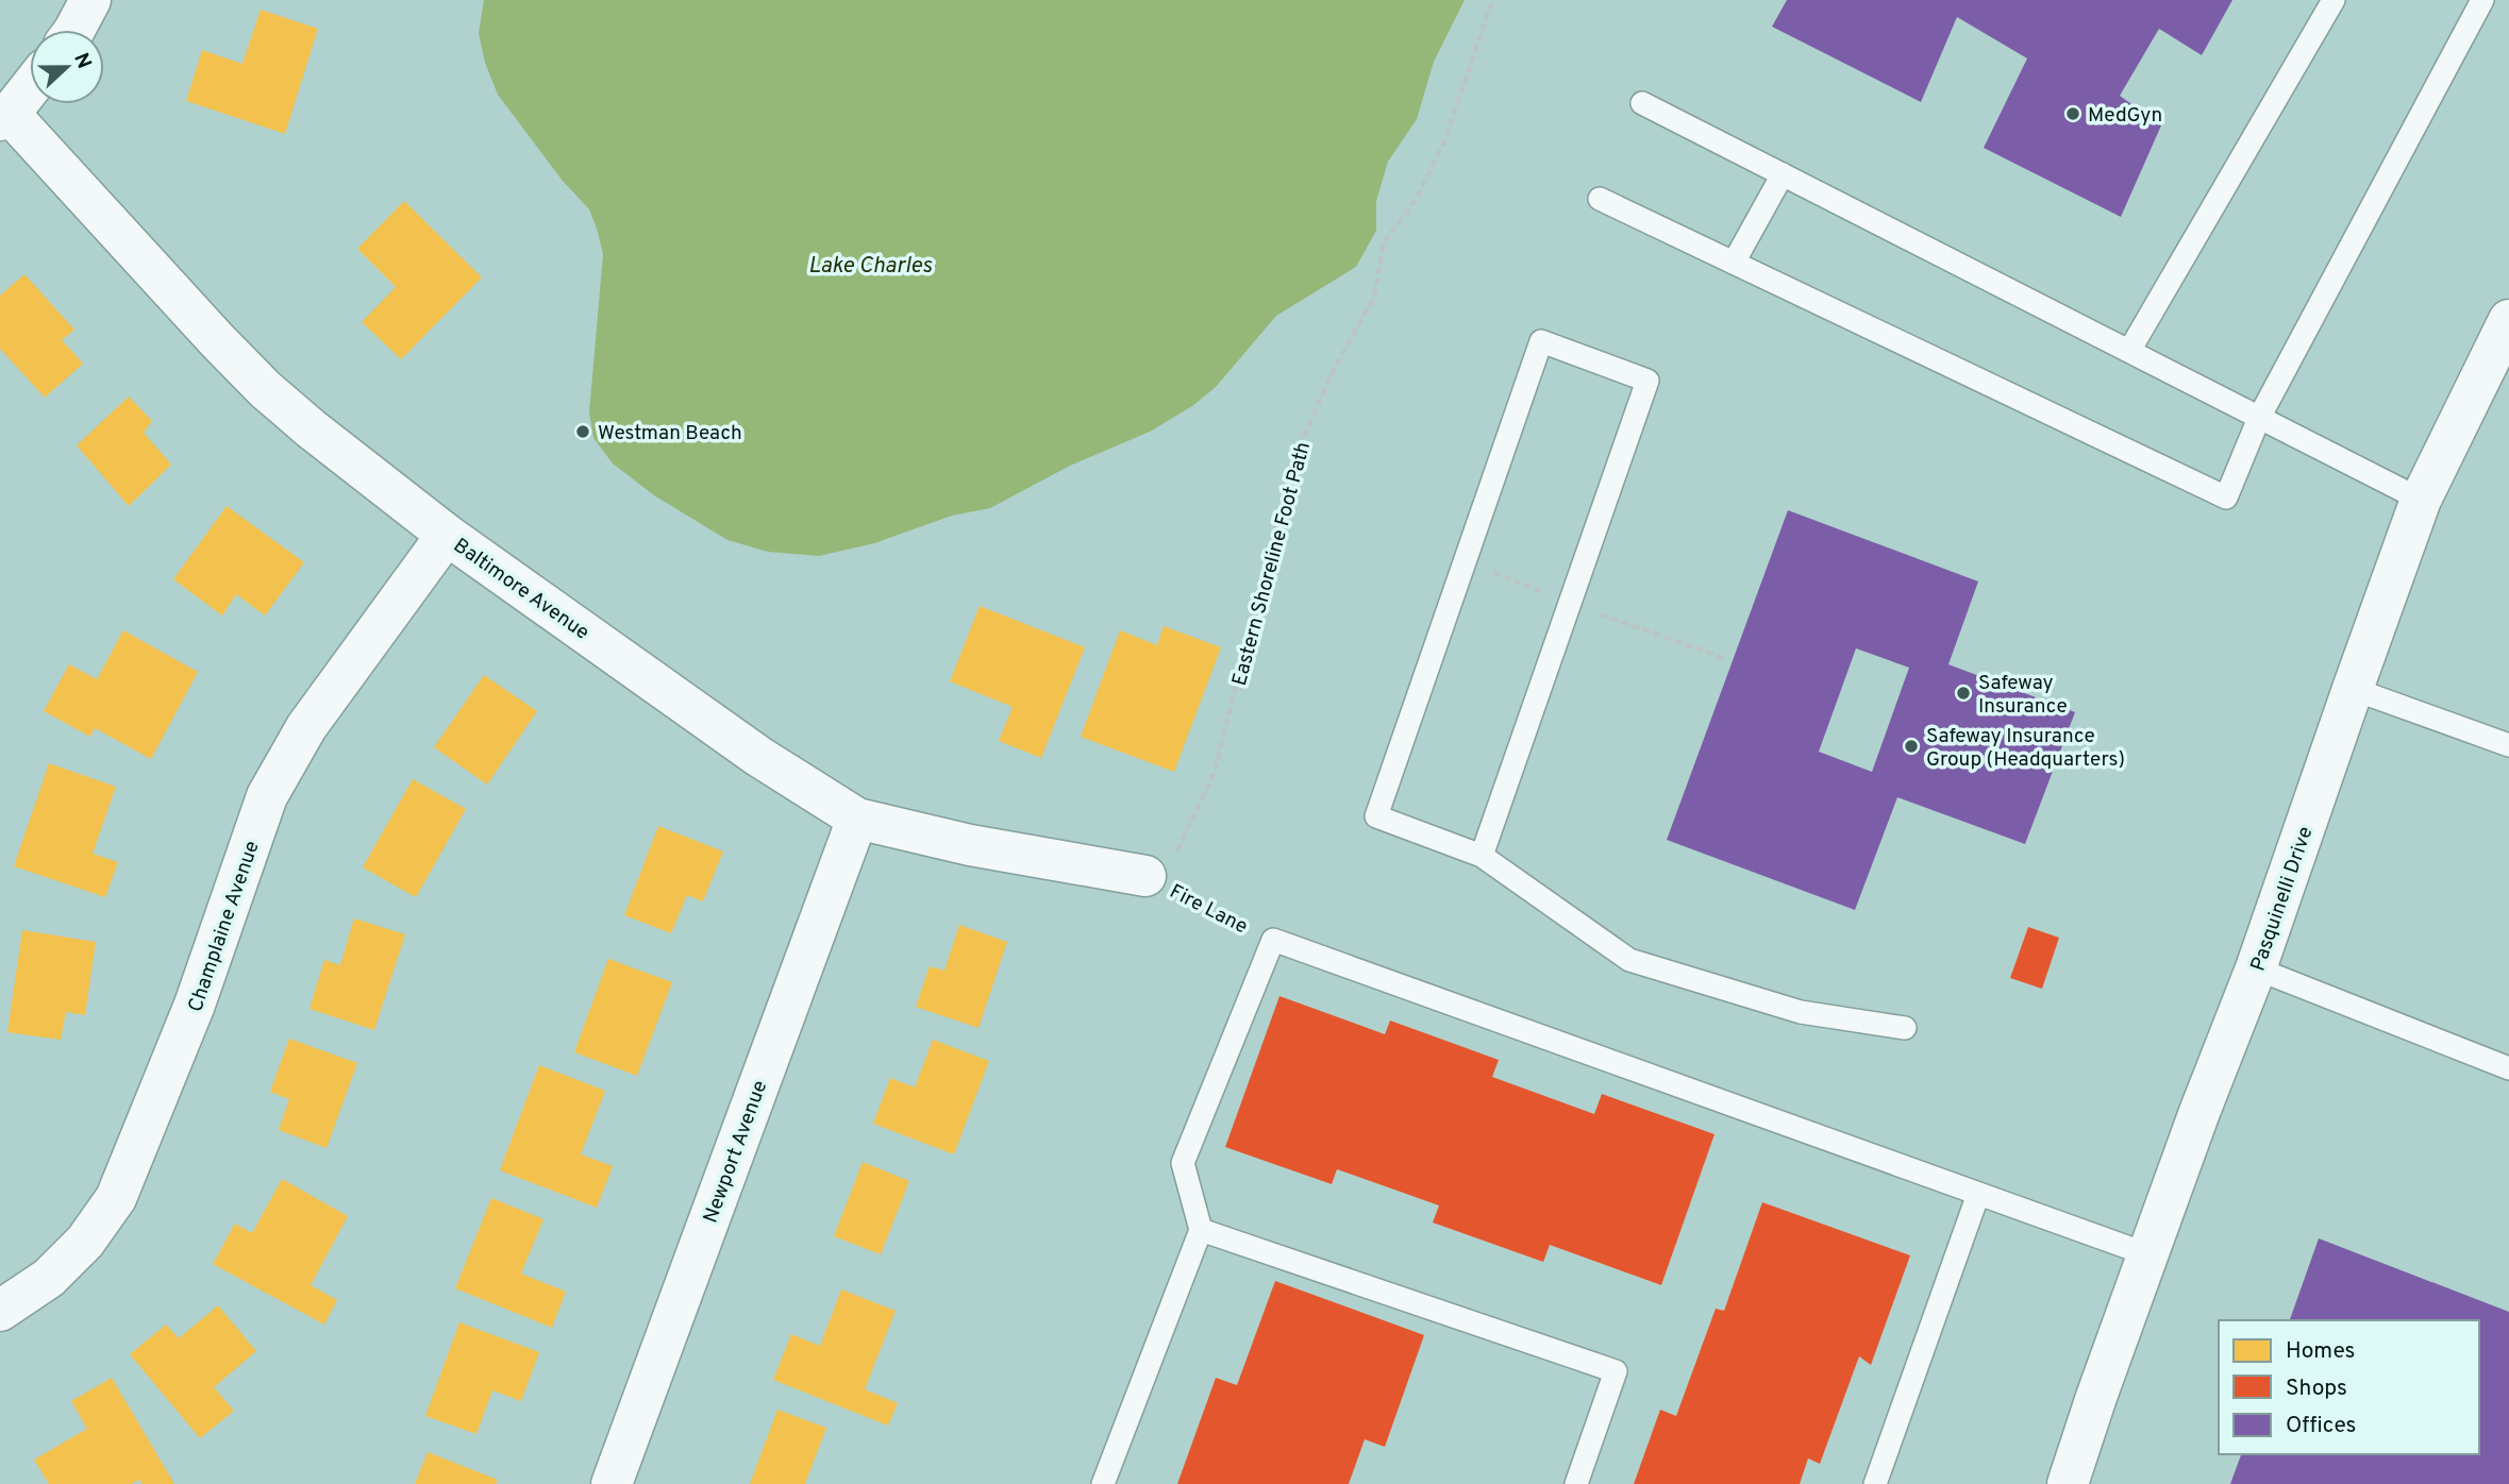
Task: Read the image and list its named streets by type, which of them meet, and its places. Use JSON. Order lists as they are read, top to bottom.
{
  "streets": {
    "street": [
      "Baltimore Avenue",
      "Pasquinelli Drive",
      "Champlaine Avenue",
      "Newport Avenue"
    ],
    "path": ["Eastern Shoreline Foot Path", "Fire Lane"]
  },
  "crossings": [
    ["Eastern Shoreline Foot Path", "Baltimore Avenue"],
    ["Eastern Shoreline Foot Path", "Fire Lane"],
    ["Baltimore Avenue", "Fire Lane"],
    ["Baltimore Avenue", "Champlaine Avenue"],
    ["Baltimore Avenue", "Newport Avenue"]
  ],
  "water": ["Lake Charles"],
  "places": [
    "MedGyn",
    "Westman Beach",
    "Safeway Insurance",
    "Safeway Insurance Group (Headquarters)"
  ],
  "legend": ["Homes", "Shops", "Offices"],
  "north": "right"
}
